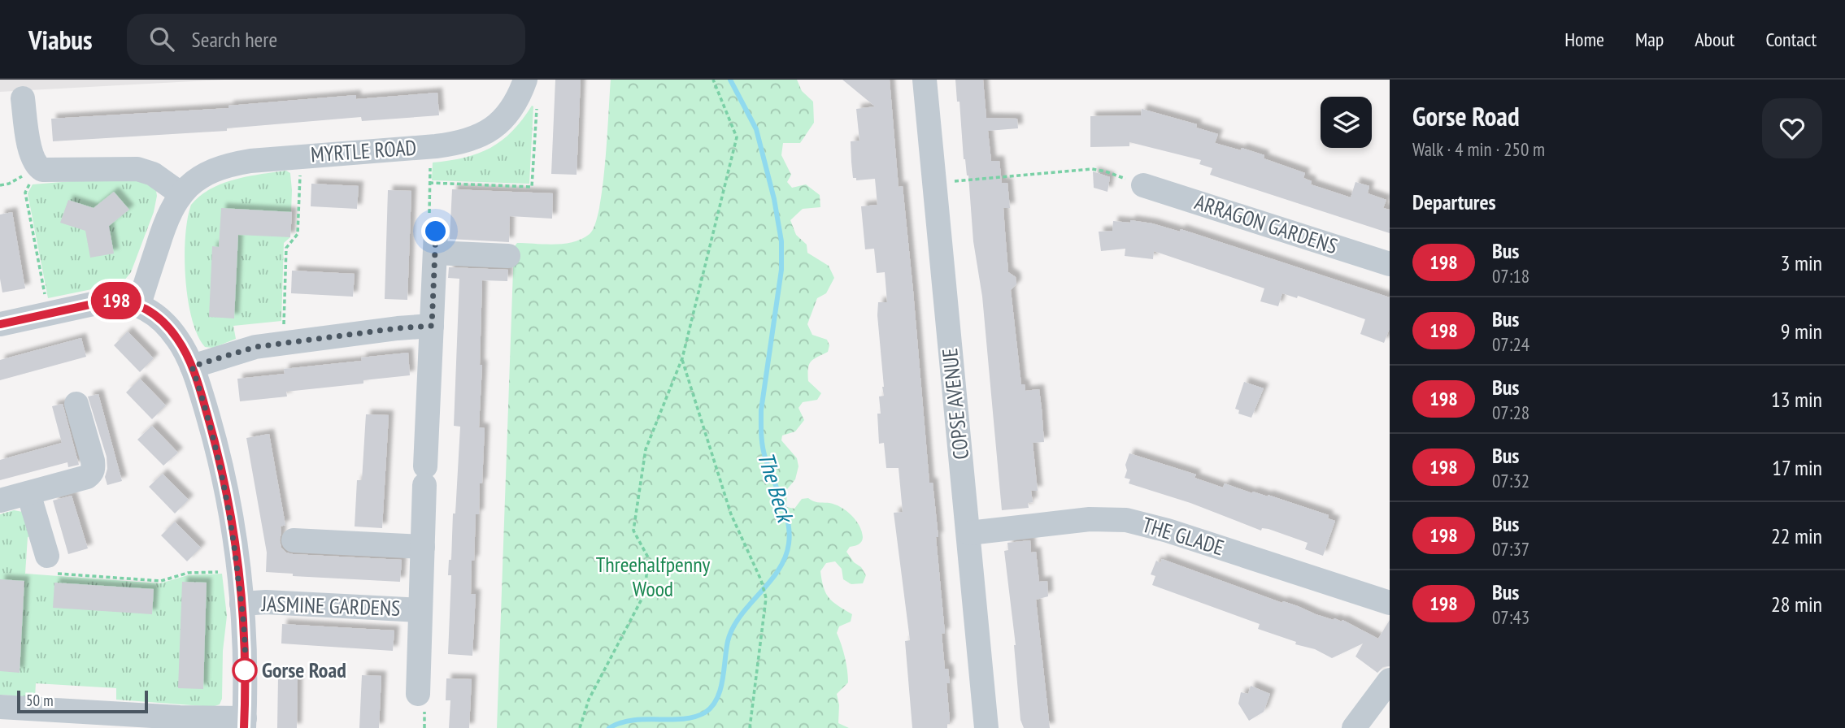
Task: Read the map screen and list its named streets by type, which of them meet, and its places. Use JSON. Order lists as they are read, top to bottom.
{
  "streets": {
    "street": [
      "MYRTLE ROAD",
      "ARRAGON GARDENS",
      "COPSE AVENUE",
      "THE GLADE",
      "JASMINE GARDENS"
    ]
  },
  "crossings": [
    ["COPSE AVENUE", "THE GLADE"]
  ],
  "water": ["The Beck"],
  "parks": ["Threehalfpenny Wood"],
  "places": ["Gorse Road"],
  "lines": ["bus line 198"],
  "scale_bar": "50 m",
  "page": {
    "header": "Viabus",
    "search": "Search here",
    "nav": [
      "Home",
      "Map",
      "About",
      "Contact"
    ],
    "on_map": "198",
    "heading": [
      ["Gorse Road", "Walk · 4 min · 250 m"],
      "Departures"
    ],
    "list": [
      {
        "mark": "198",
        "name": "Bus",
        "note": "07:18",
        "value": "3 min"
      },
      {
        "mark": "198",
        "name": "Bus",
        "note": "07:24",
        "value": "9 min"
      },
      {
        "mark": "198",
        "name": "Bus",
        "note": "07:28",
        "value": "13 min"
      },
      {
        "mark": "198",
        "name": "Bus",
        "note": "07:32",
        "value": "17 min"
      },
      {
        "mark": "198",
        "name": "Bus",
        "note": "07:37",
        "value": "22 min"
      },
      {
        "mark": "198",
        "name": "Bus",
        "note": "07:43",
        "value": "28 min"
      }
    ],
    "scale": "50 m"
  }
}
